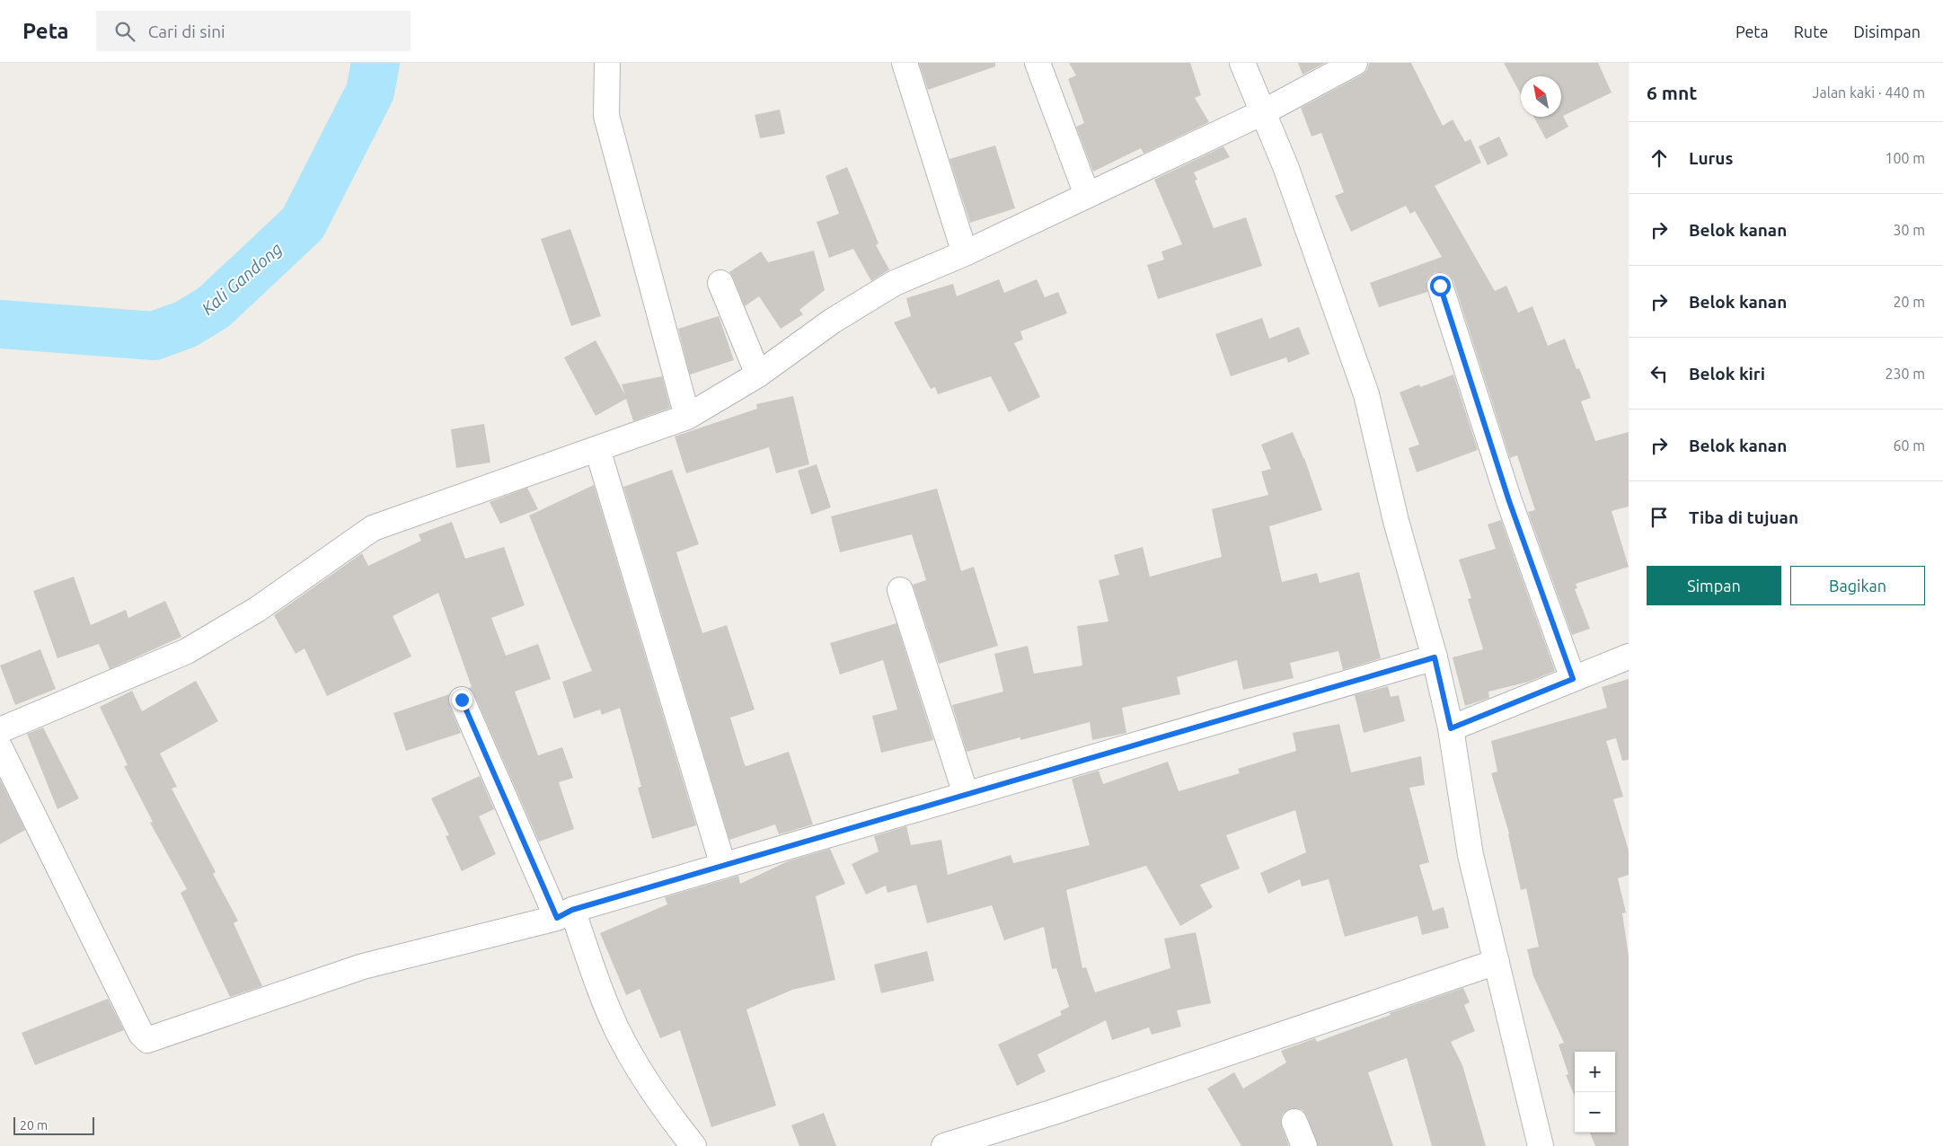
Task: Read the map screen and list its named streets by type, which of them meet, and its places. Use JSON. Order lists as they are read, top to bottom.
{
  "water": ["Kali Gandong"],
  "scale_bar": "20 m",
  "north": "top left",
  "page": {
    "header": "Peta",
    "search": "Cari di sini",
    "nav": ["Peta", "Rute", "Disimpan"],
    "heading": ["6 mnt", "Jalan kaki · 440 m"],
    "list": [
      ["Lurus", "100 m"],
      ["Belok kanan", "30 m"],
      ["Belok kanan", "20 m"],
      ["Belok kiri", "230 m"],
      ["Belok kanan", "60 m"],
      "Tiba di tujuan"
    ],
    "buttons": ["Simpan", "Bagikan"],
    "map_buttons": ["+", "−"],
    "scale": "20 m"
  }
}
